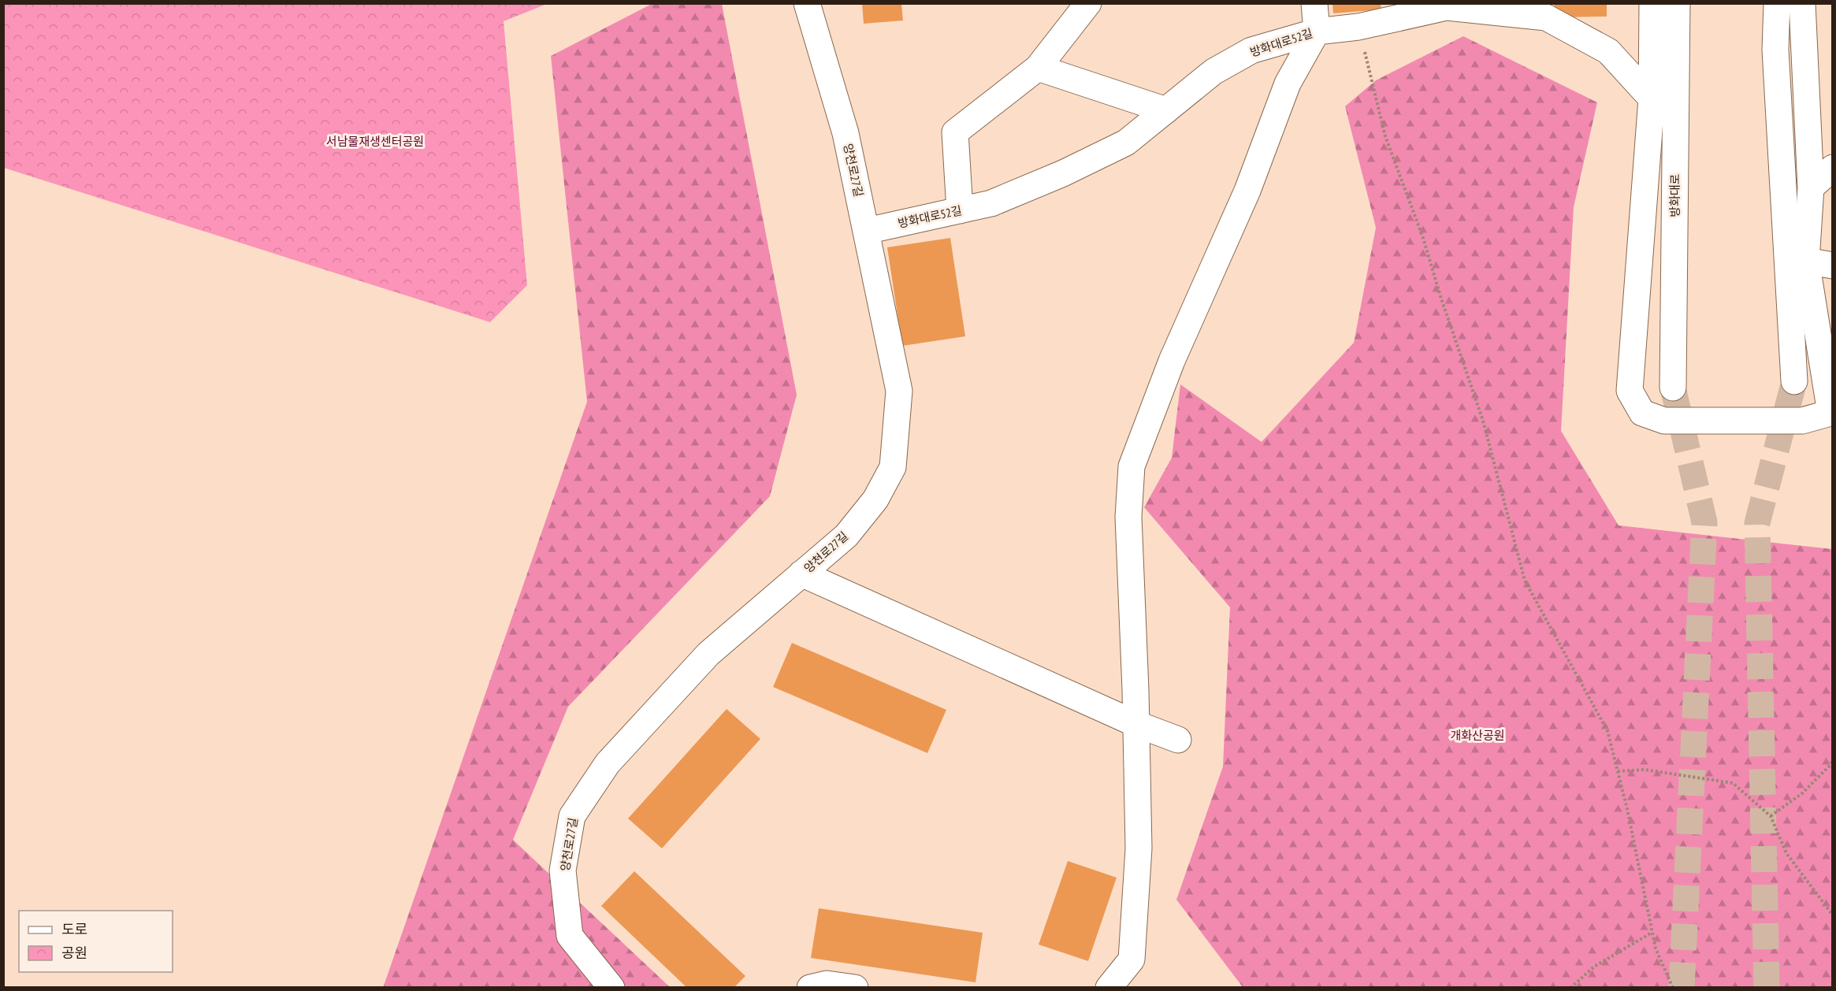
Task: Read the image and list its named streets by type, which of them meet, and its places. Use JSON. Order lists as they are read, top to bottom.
{
  "streets": {
    "street": ["방화대로52길", "양천로27길", "방화대로"]
  },
  "crossings": [
    ["방화대로52길", "양천로27길"]
  ],
  "parks": ["서남물재생센터공원", "개화산공원"],
  "legend": ["도로", "공원"]
}
